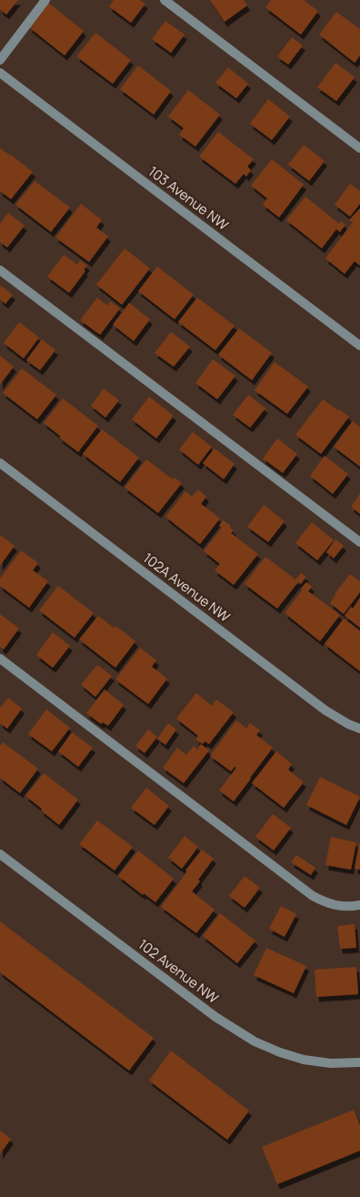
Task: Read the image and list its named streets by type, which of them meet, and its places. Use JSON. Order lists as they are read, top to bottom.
{
  "streets": {
    "street": ["103 Avenue NW", "102A Avenue NW", "102 Avenue NW"]
  }
}
